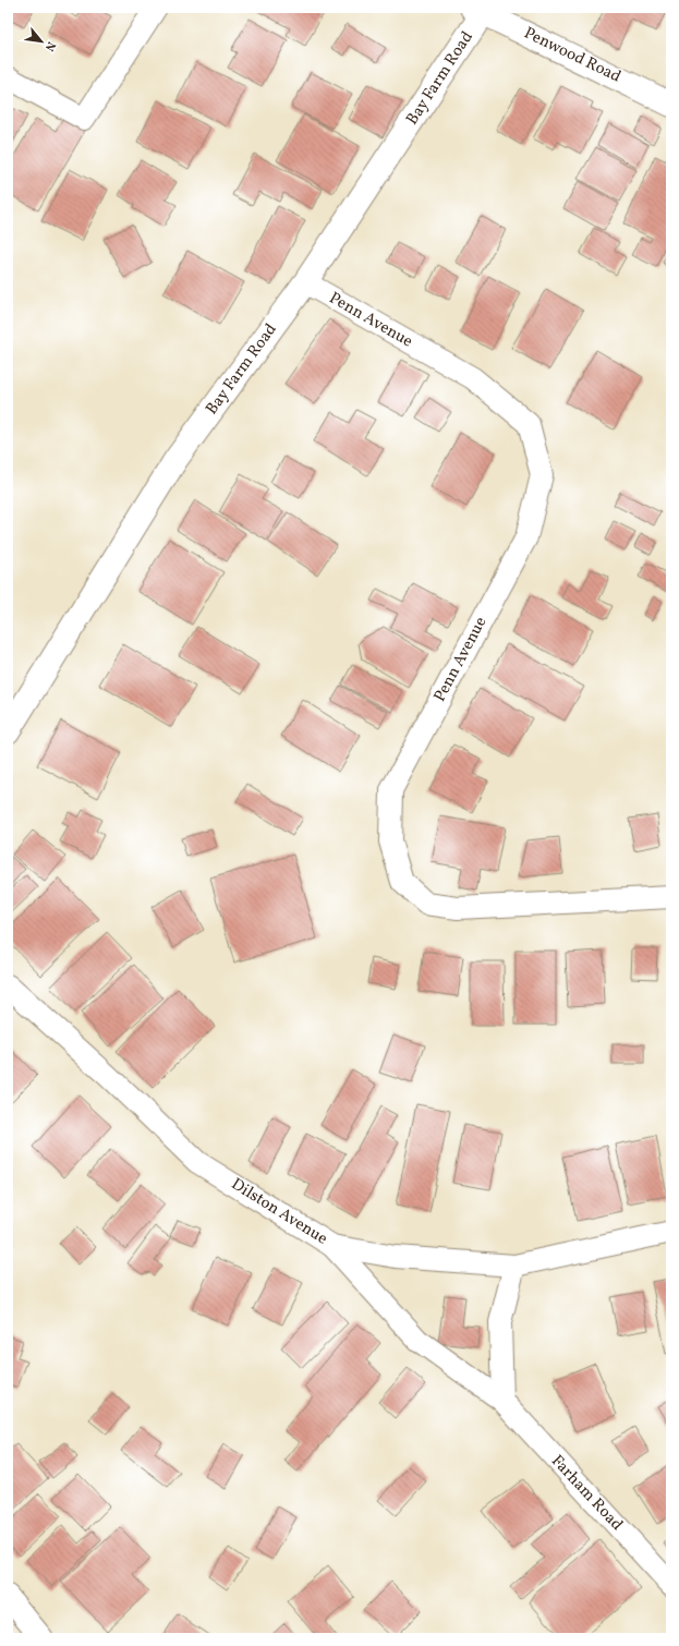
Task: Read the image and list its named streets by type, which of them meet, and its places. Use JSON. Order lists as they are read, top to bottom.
{
  "streets": {
    "street": [
      "Penwood Road",
      "Bay Farm Road",
      "Penn Avenue",
      "Dilston Avenue",
      "Farham Road"
    ]
  },
  "crossings": [
    ["Penwood Road", "Bay Farm Road"],
    ["Bay Farm Road", "Penn Avenue"],
    ["Dilston Avenue", "Farham Road"]
  ],
  "north": "bottom right"
}
